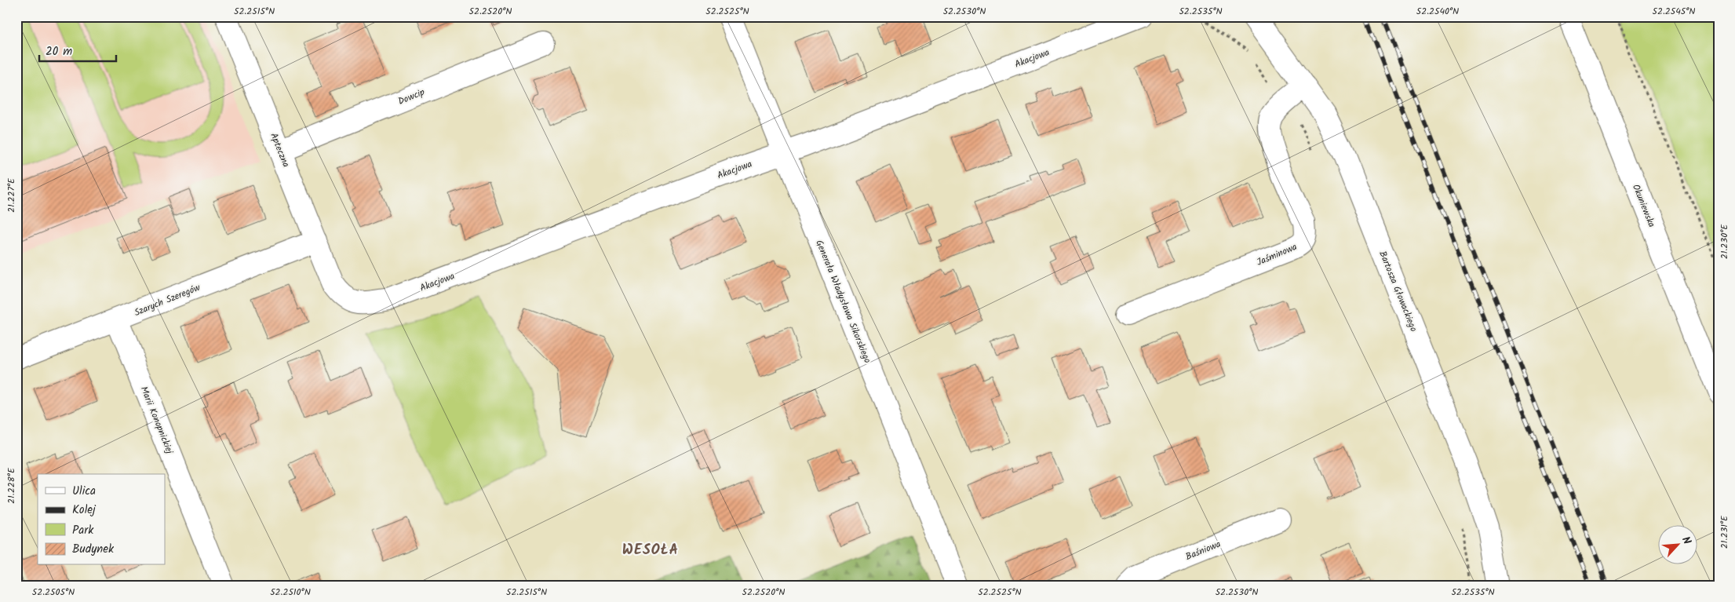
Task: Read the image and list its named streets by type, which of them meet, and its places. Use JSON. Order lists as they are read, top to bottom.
{
  "streets": {
    "street": [
      "Akacjowa",
      "Dowcip",
      "Apteczna",
      "Okuniewska",
      "Jaśminowa",
      "Bartosza Głowackiego",
      "Szarych Szeregów",
      "Generała Władysława Sikorskiego",
      "Marii Konopnickiej",
      "Baśniowa"
    ]
  },
  "crossings": [
    ["Akacjowa", "Apteczna"],
    ["Akacjowa", "Generała Władysława Sikorskiego"],
    ["Dowcip", "Apteczna"],
    ["Apteczna", "Szarych Szeregów"],
    ["Jaśminowa", "Bartosza Głowackiego"],
    ["Szarych Szeregów", "Marii Konopnickiej"]
  ],
  "districts": ["WESOŁA"],
  "legend": [
    "Ulica",
    "Kolej",
    "Park",
    "Budynek"
  ],
  "scale_bar": "20 m",
  "north": "top right",
  "coordinates": [
    "52.2515°N",
    "52.2520°N",
    "52.2525°N",
    "52.2530°N",
    "52.2535°N",
    "52.2540°N",
    "52.2545°N",
    "21.227°E",
    "21.230°E",
    "21.228°E",
    "21.231°E",
    "52.2505°N",
    "52.2510°N"
  ]
}
